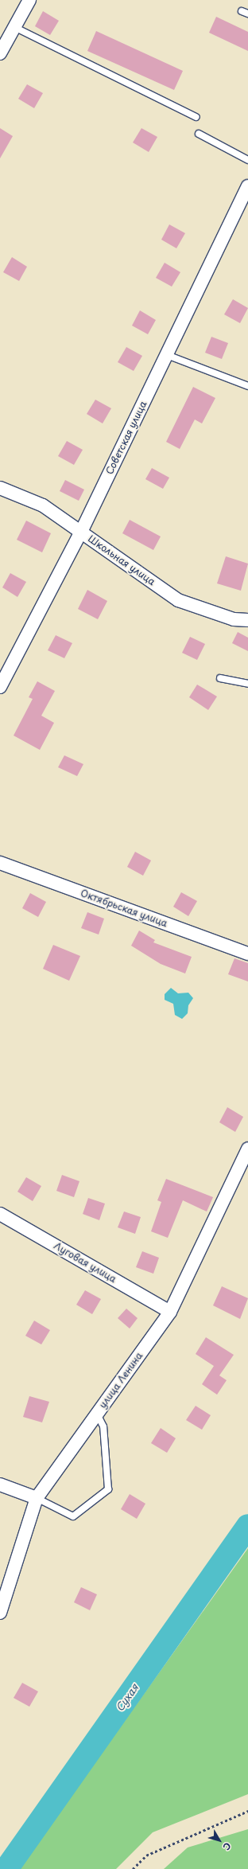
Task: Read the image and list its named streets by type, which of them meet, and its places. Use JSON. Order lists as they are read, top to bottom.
{
  "streets": {
    "street": [
      "Советская улица",
      "Школьная улица",
      "Октябрьская улица",
      "Луговая улица",
      "улица Ленина"
    ]
  },
  "crossings": [
    ["Советская улица", "Школьная улица"],
    ["Луговая улица", "улица Ленина"]
  ],
  "water": ["Сухая"],
  "north": "bottom right"
}
